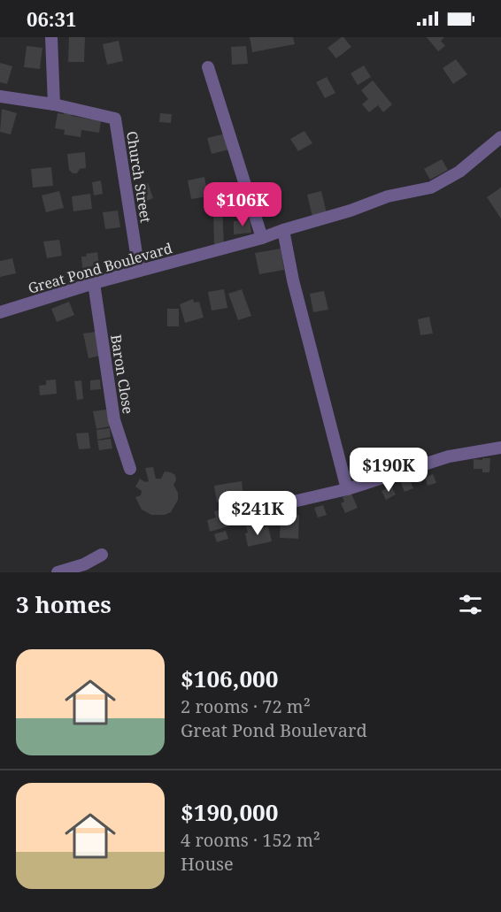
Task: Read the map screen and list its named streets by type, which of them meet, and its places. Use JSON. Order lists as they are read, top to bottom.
{
  "streets": {
    "street": ["Church Street", "Great Pond Boulevard", "Baron Close"]
  },
  "crossings": [
    ["Church Street", "Great Pond Boulevard"],
    ["Great Pond Boulevard", "Baron Close"]
  ],
  "page": {
    "status": "06:31",
    "price": ["$106K", "$190K", "$241K"],
    "heading": "3 homes",
    "list": [
      {
        "name": "$106,000",
        "note": "2 rooms · 72 m² · Great Pond Boulevard"
      },
      {
        "name": "$190,000",
        "note": "4 rooms · 152 m² · House"
      }
    ]
  }
}
